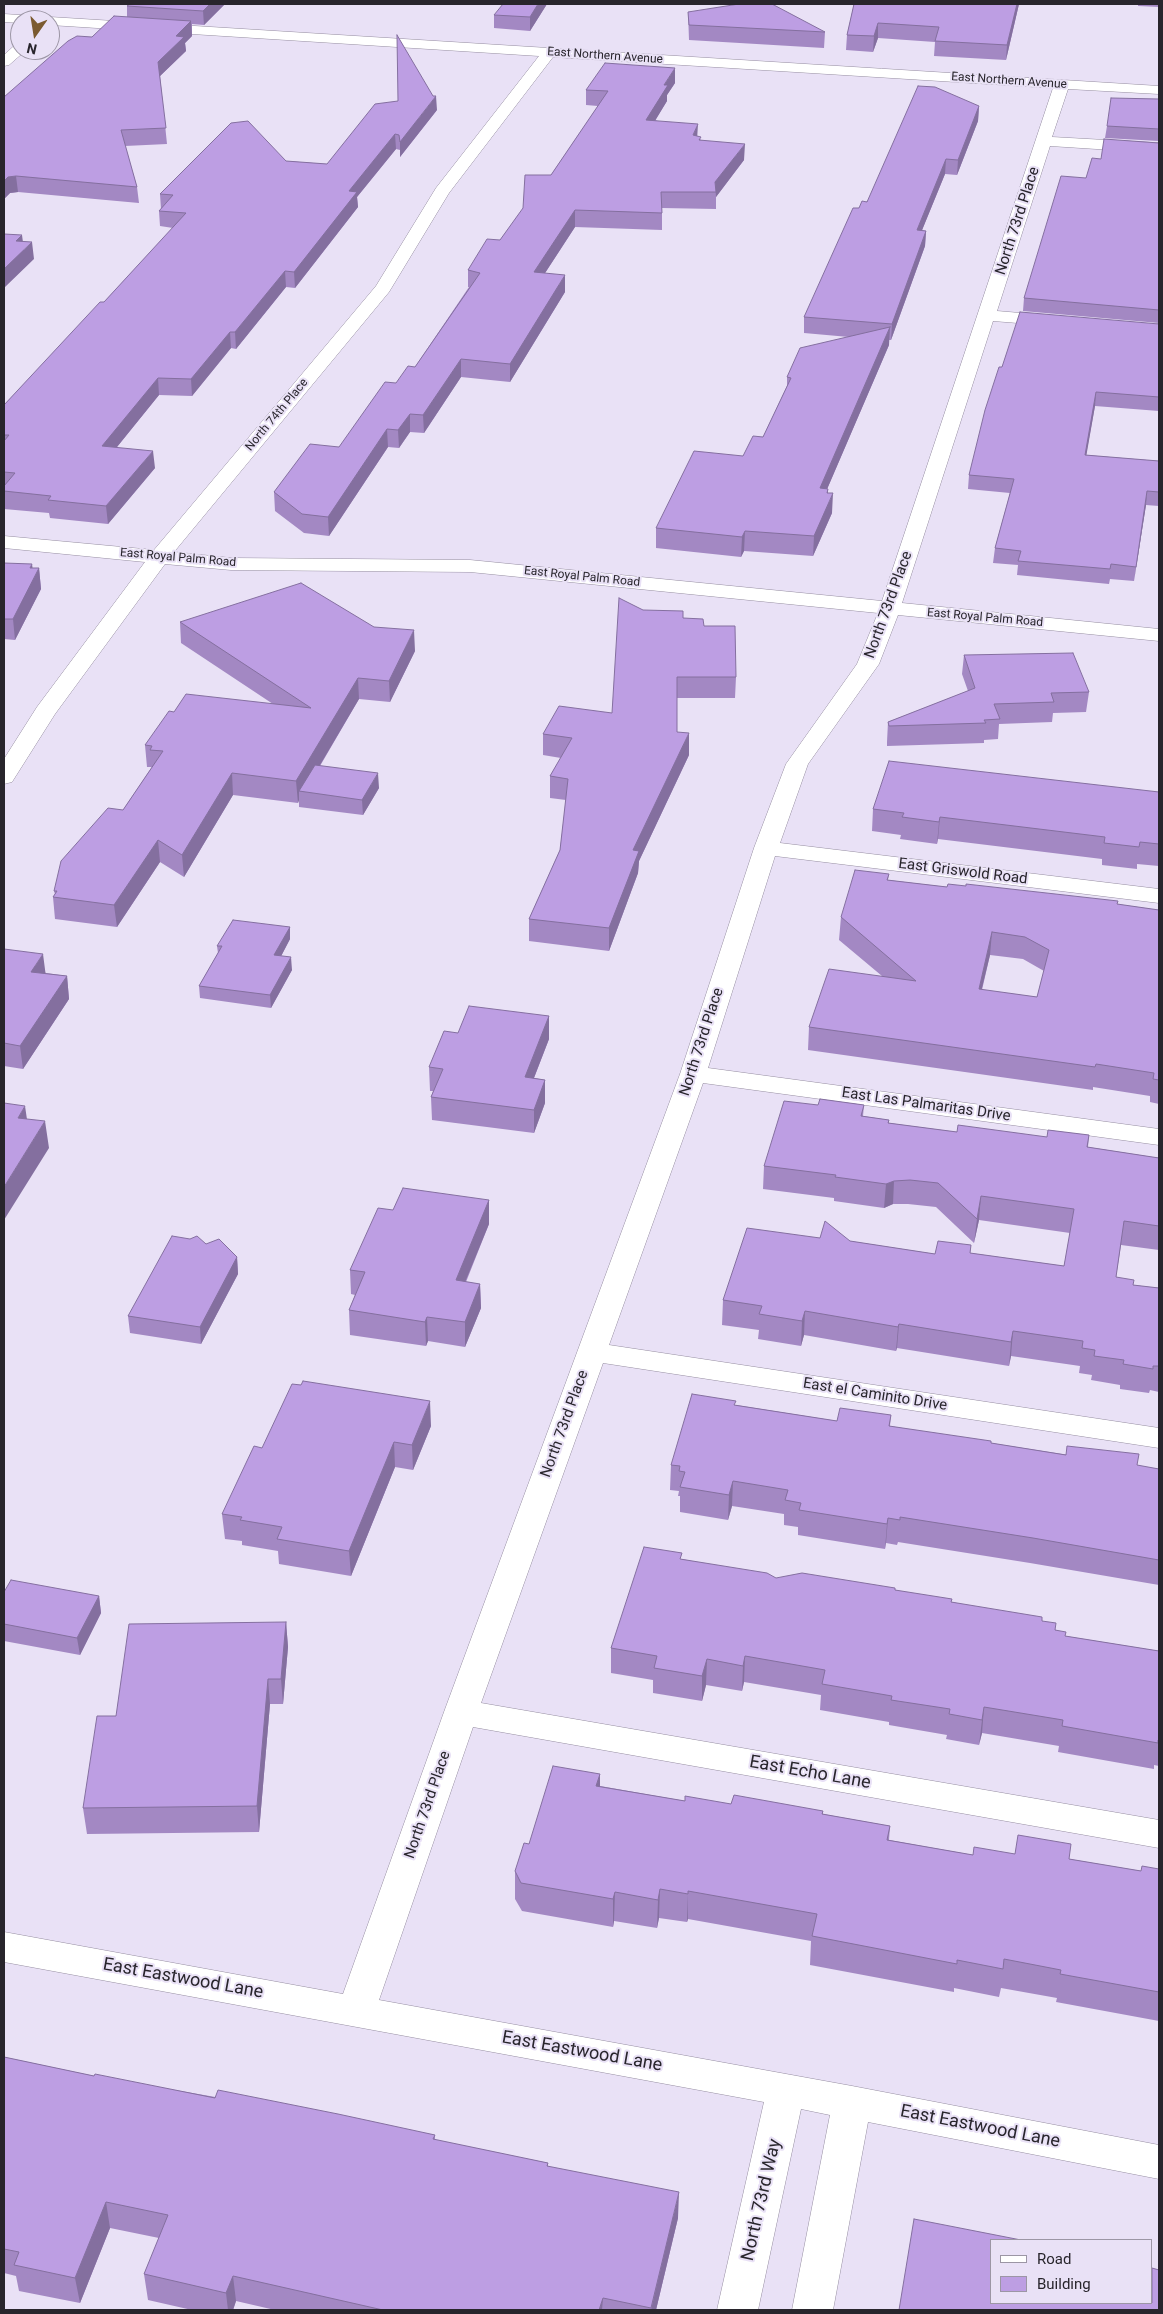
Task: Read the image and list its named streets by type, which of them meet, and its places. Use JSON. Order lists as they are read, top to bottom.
{
  "streets": {
    "street": [
      "East Northern Avenue",
      "North 73rd Place",
      "North 74th Place",
      "East Royal Palm Road",
      "East Griswold Road",
      "East Las Palmaritas Drive",
      "East el Caminito Drive",
      "East Echo Lane",
      "East Eastwood Lane",
      "North 73rd Way"
    ]
  },
  "crossings": [
    ["East Northern Avenue", "North 73rd Place"],
    ["East Northern Avenue", "North 74th Place"],
    ["North 73rd Place", "East Royal Palm Road"],
    ["North 73rd Place", "East Griswold Road"],
    ["North 73rd Place", "East Las Palmaritas Drive"],
    ["North 73rd Place", "East el Caminito Drive"],
    ["North 73rd Place", "East Echo Lane"],
    ["North 73rd Place", "East Eastwood Lane"],
    ["North 74th Place", "East Royal Palm Road"],
    ["East Eastwood Lane", "North 73rd Way"]
  ],
  "legend": ["Road", "Building"],
  "north": "bottom"
}
